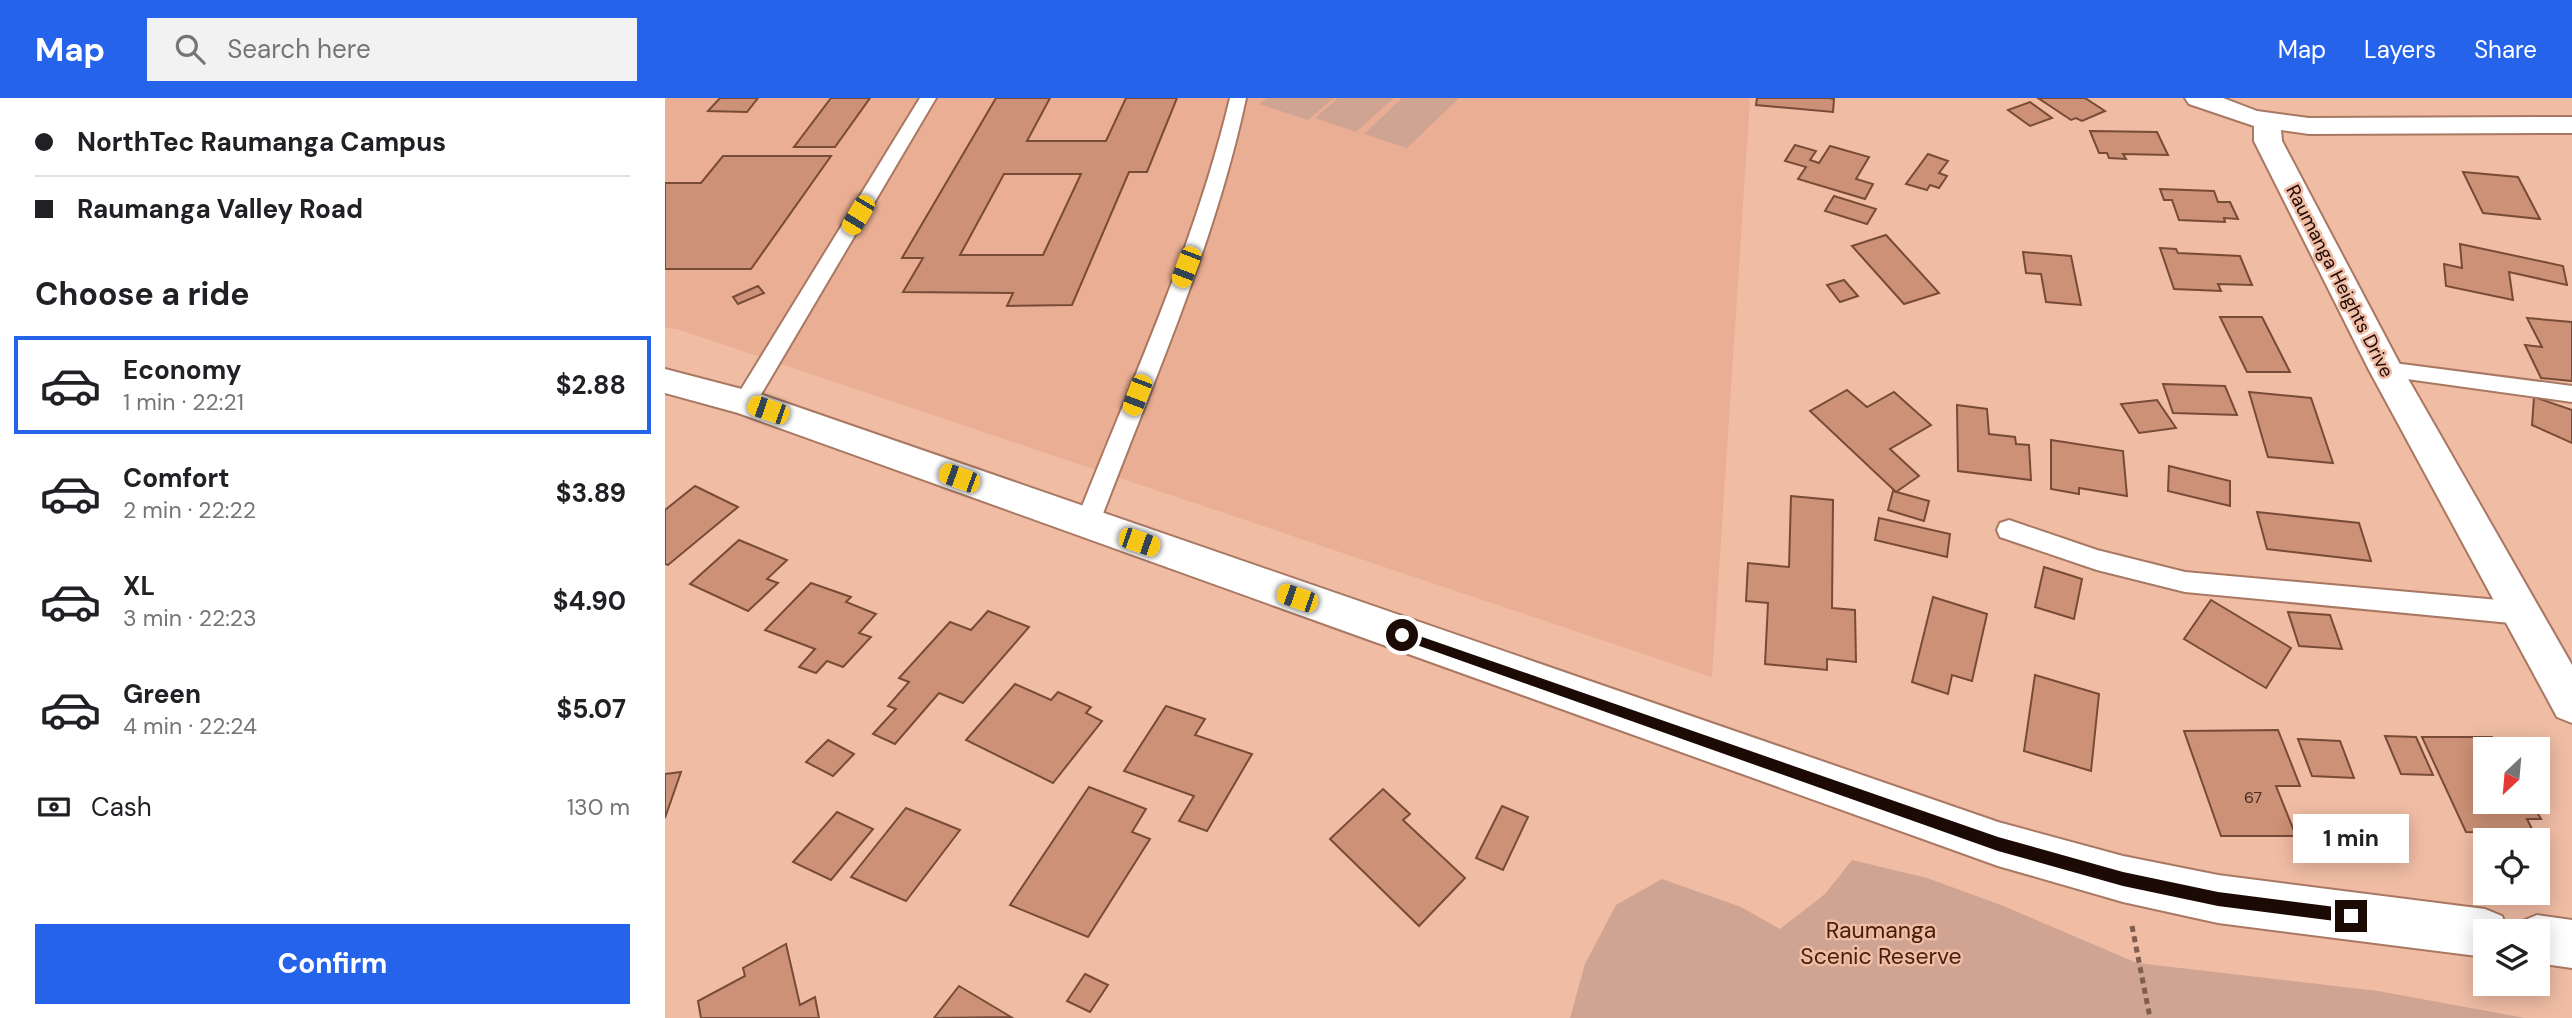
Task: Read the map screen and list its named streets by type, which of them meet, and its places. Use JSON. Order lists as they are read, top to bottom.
{
  "streets": {
    "street": ["Raumanga Heights Drive"]
  },
  "parks": ["Raumanga Scenic Reserve"],
  "house_numbers": ["67"],
  "north": "bottom left",
  "page": {
    "header": "Map",
    "search": "Search here",
    "nav": ["Map", "Layers", "Share"],
    "banner": ["NorthTec Raumanga Campus", "Raumanga Valley Road"],
    "heading": "Choose a ride",
    "list": [
      {
        "name": "Economy",
        "note": "1 min · 22:21",
        "value": "$2.88"
      },
      {
        "name": "Comfort",
        "note": "2 min · 22:22",
        "value": "$3.89"
      },
      {
        "name": "XL",
        "note": "3 min · 22:23",
        "value": "$4.90"
      },
      {
        "name": "Green",
        "note": "4 min · 22:24",
        "value": "$5.07"
      }
    ],
    "pay": ["Cash", "130 m"],
    "bubble": "1 min",
    "buttons": "Confirm"
  }
}
